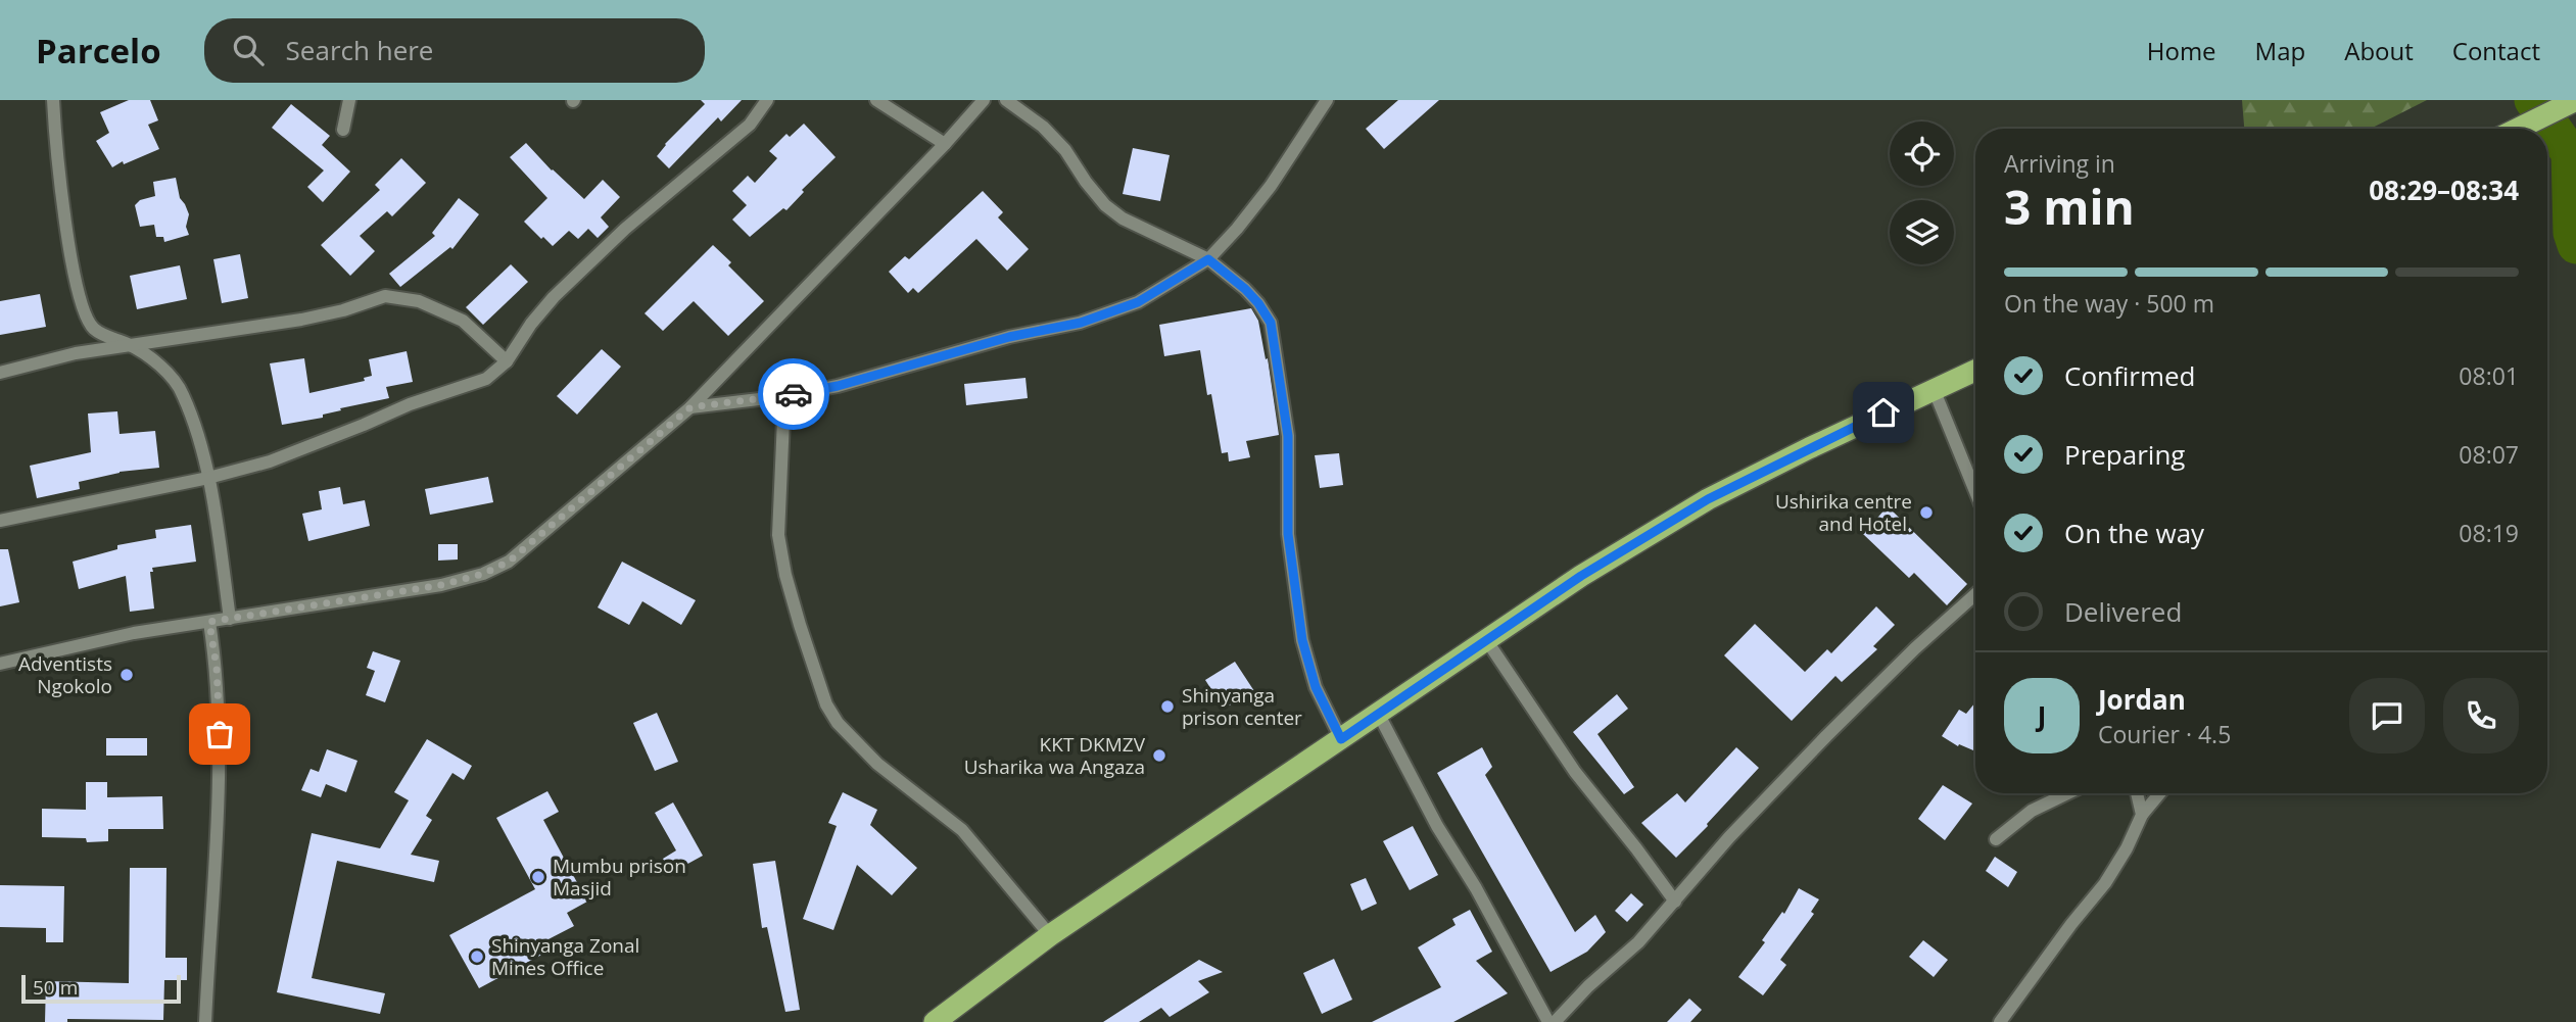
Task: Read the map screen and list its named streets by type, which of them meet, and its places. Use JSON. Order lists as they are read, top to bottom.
{
  "places": [
    "Ushirika centre and Hotel.",
    "Adventists Ngokolo",
    "Shinyanga prison center",
    "KKT DKMZV Usharika wa Angaza",
    "Mumbu prison Masjid",
    "Shinyanga Zonal Mines Office"
  ],
  "scale_bar": "50 m",
  "page": {
    "header": "Parcelo",
    "search": "Search here",
    "nav": [
      "Home",
      "Map",
      "About",
      "Contact"
    ],
    "heading": ["3 min", "Arriving in", "08:29–08:34"],
    "panel": ["Jordan", "Courier · 4.5"],
    "bar": "On the way · 500 m",
    "list": [
      ["Confirmed", "08:01"],
      ["Preparing", "08:07"],
      ["On the way", "08:19"],
      "Delivered"
    ],
    "round": "J",
    "scale": "50 m"
  }
}
